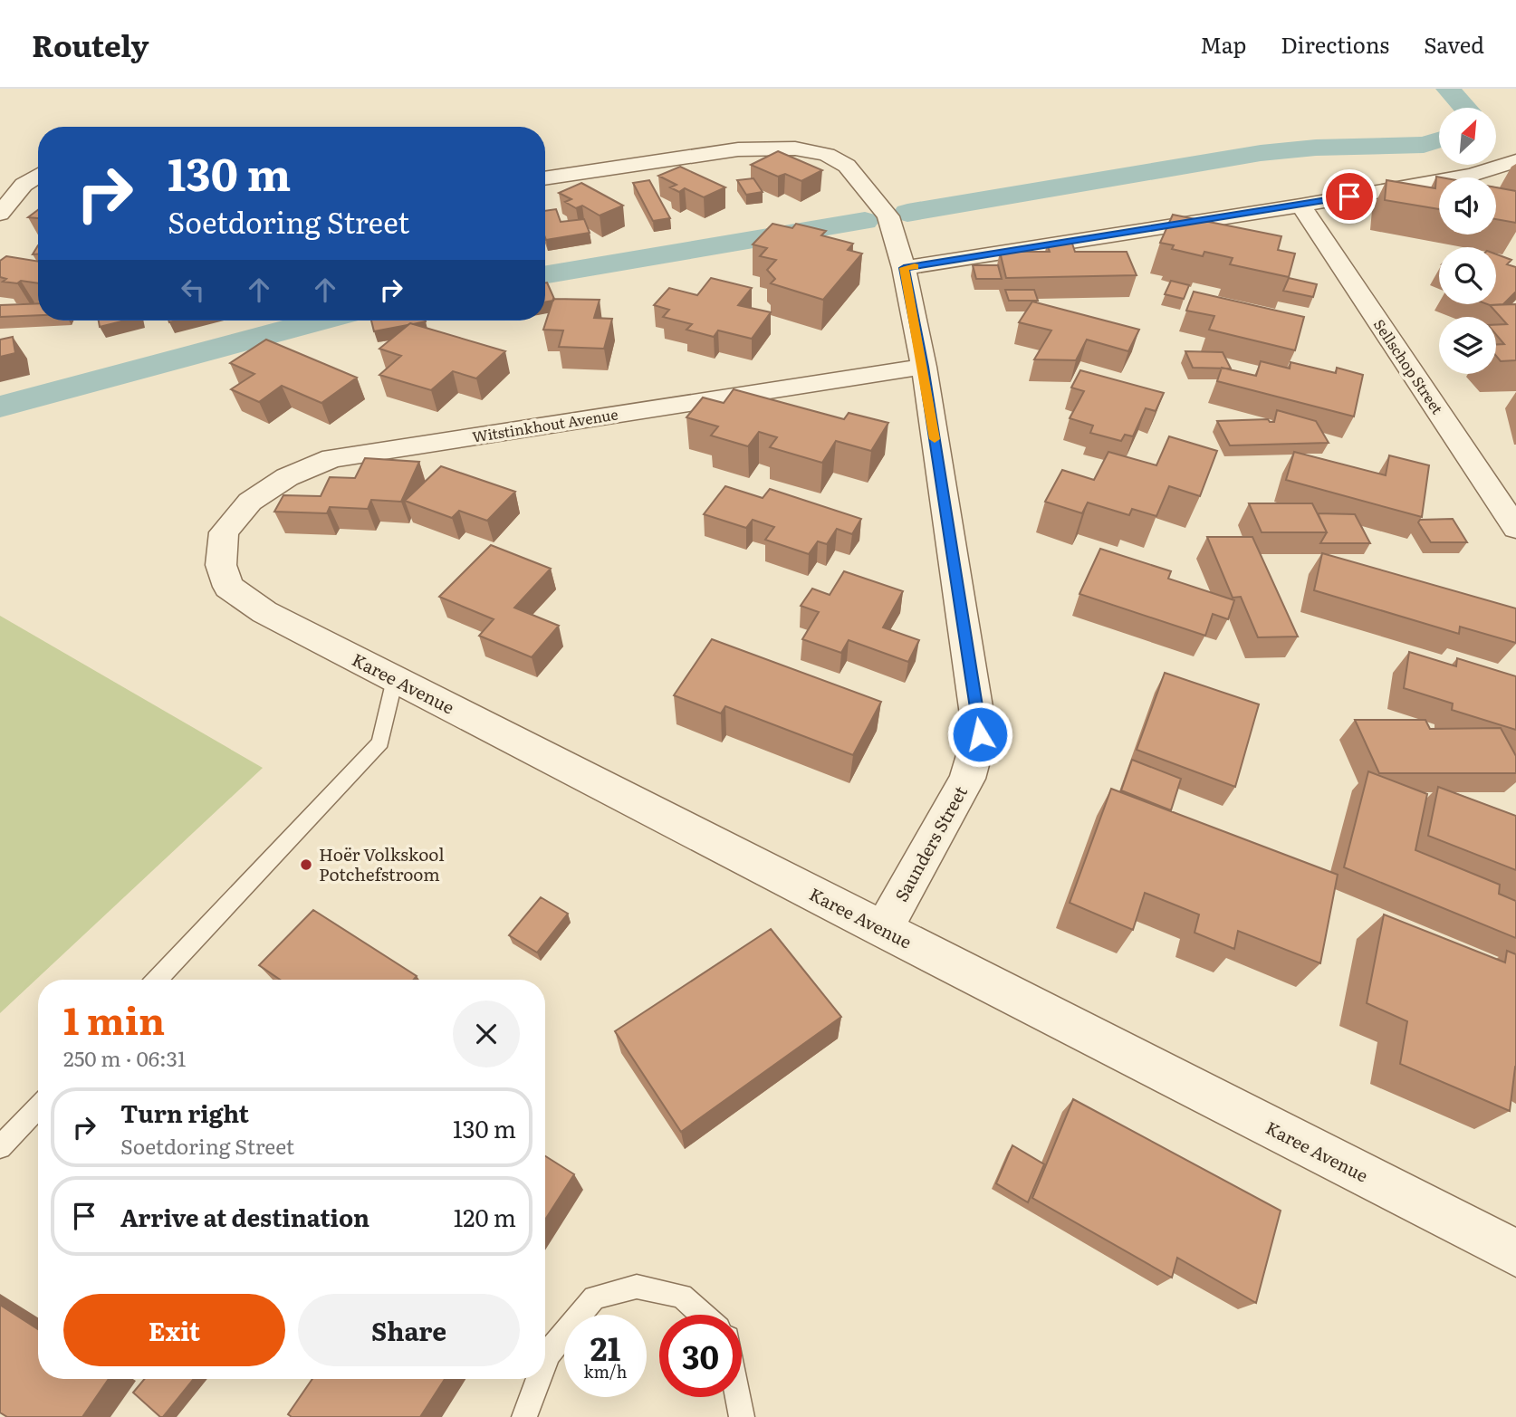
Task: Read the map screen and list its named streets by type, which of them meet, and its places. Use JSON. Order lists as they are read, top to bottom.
{
  "streets": {
    "street": [
      "Sellschop Street",
      "Witstinkhout Avenue",
      "Karee Avenue",
      "Saunders Street"
    ]
  },
  "crossings": [
    ["Witstinkhout Avenue", "Karee Avenue"],
    ["Witstinkhout Avenue", "Saunders Street"],
    ["Karee Avenue", "Saunders Street"]
  ],
  "places": ["Hoër Volkskool Potchefstroom"],
  "north": "top right",
  "page": {
    "header": "Routely",
    "nav": ["Map", "Directions", "Saved"],
    "turn": ["130 m", "Soetdoring Street"],
    "heading": ["1 min", "250 m · 06:31"],
    "list": [
      {
        "name": "Turn right",
        "note": "Soetdoring Street",
        "value": "130 m"
      },
      {
        "name": "Arrive at destination",
        "value": "120 m"
      }
    ],
    "buttons": ["Exit", "Share"],
    "speed": "21 km/h",
    "limit": "30"
  }
}
